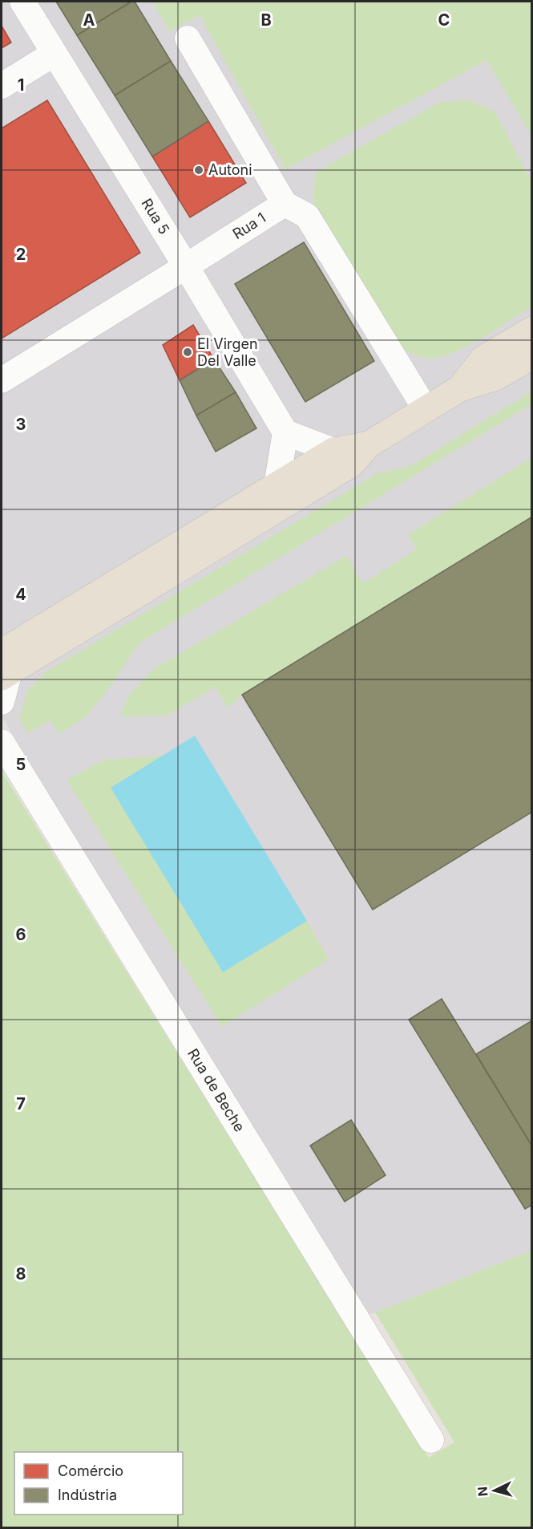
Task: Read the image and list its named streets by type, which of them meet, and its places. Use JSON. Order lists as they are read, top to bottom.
{
  "streets": {
    "street": ["Rua 5", "Rua 1", "Rua de Beche"]
  },
  "crossings": [
    ["Rua 5", "Rua 1"]
  ],
  "places": ["Autoni", "El Virgen Del Valle"],
  "legend": ["Comércio", "Indústria"],
  "north": "left",
  "grid": {
    "columns": ["A", "B", "C"],
    "rows": [
      "1",
      "2",
      "3",
      "4",
      "5",
      "6",
      "7",
      "8"
    ]
  }
}
